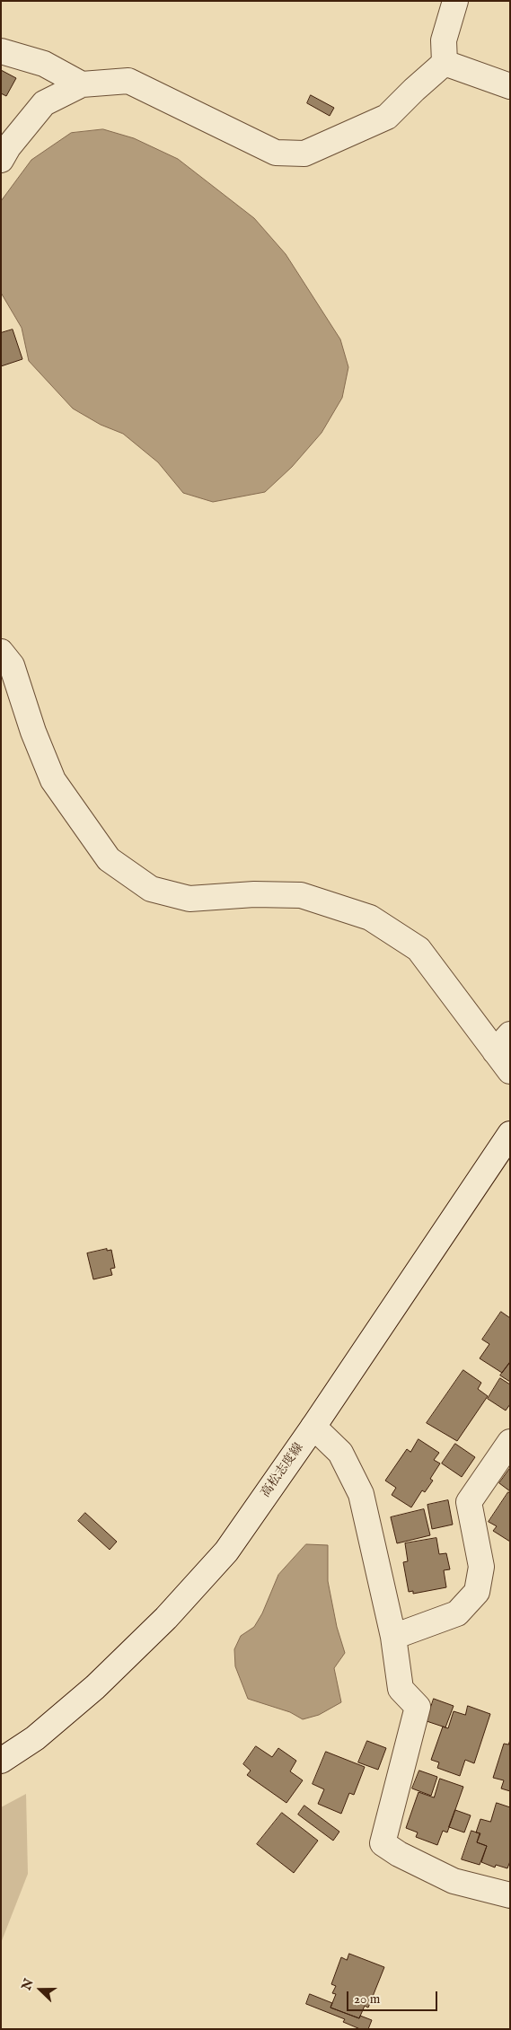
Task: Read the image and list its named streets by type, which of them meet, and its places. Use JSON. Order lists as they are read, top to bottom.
{
  "streets": {
    "street": ["高松志度線"]
  },
  "scale_bar": "20 m",
  "north": "left"
}
